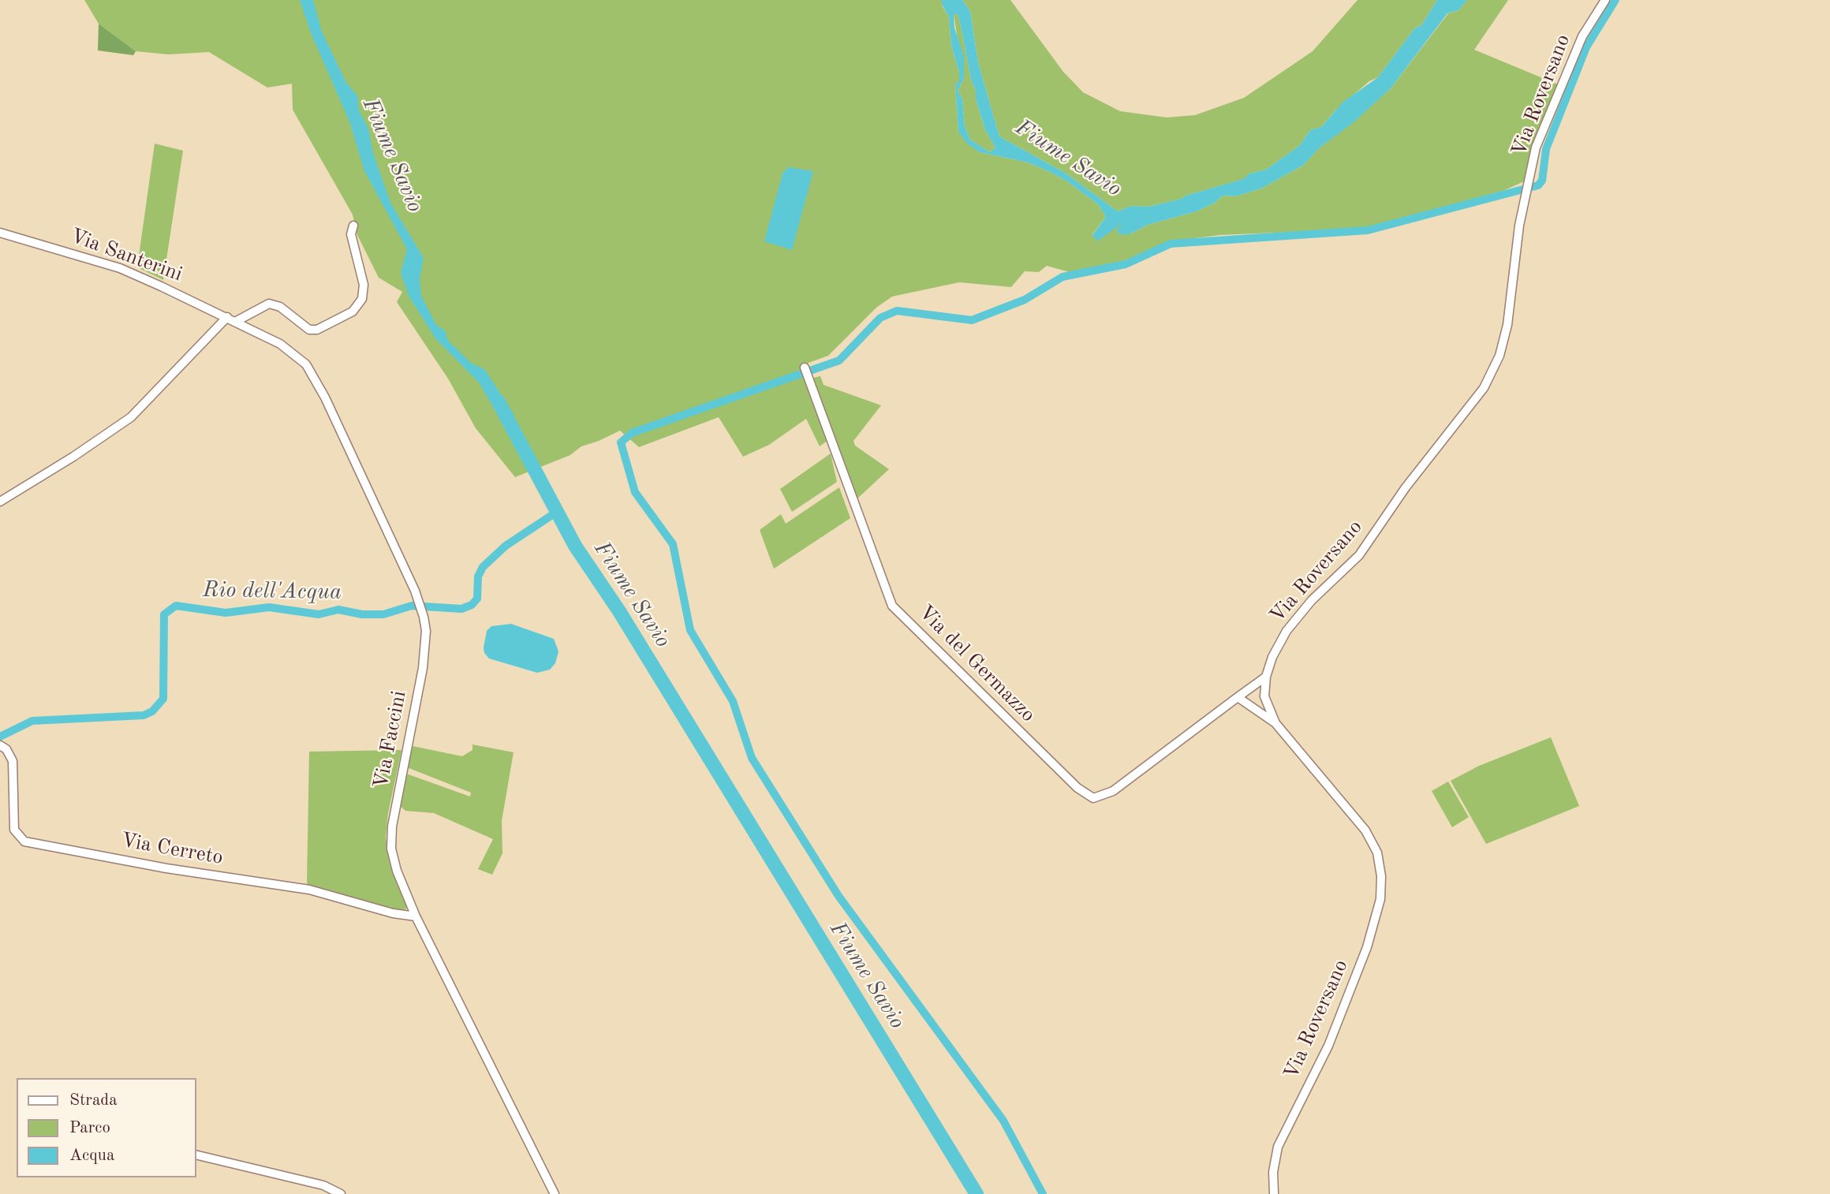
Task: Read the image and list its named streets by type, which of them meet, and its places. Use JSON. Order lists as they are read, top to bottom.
{
  "streets": {
    "street": [
      "Via Roversano",
      "Via Santerini",
      "Via del Germazzo",
      "Via Faccini",
      "Via Cerreto"
    ]
  },
  "crossings": [
    ["Via Roversano", "Via del Germazzo"],
    ["Via Santerini", "Via Faccini"],
    ["Via Faccini", "Via Cerreto"]
  ],
  "water": ["Fiume Savio", "Rio dell'Acqua"],
  "legend": ["Strada", "Parco", "Acqua"]
}
